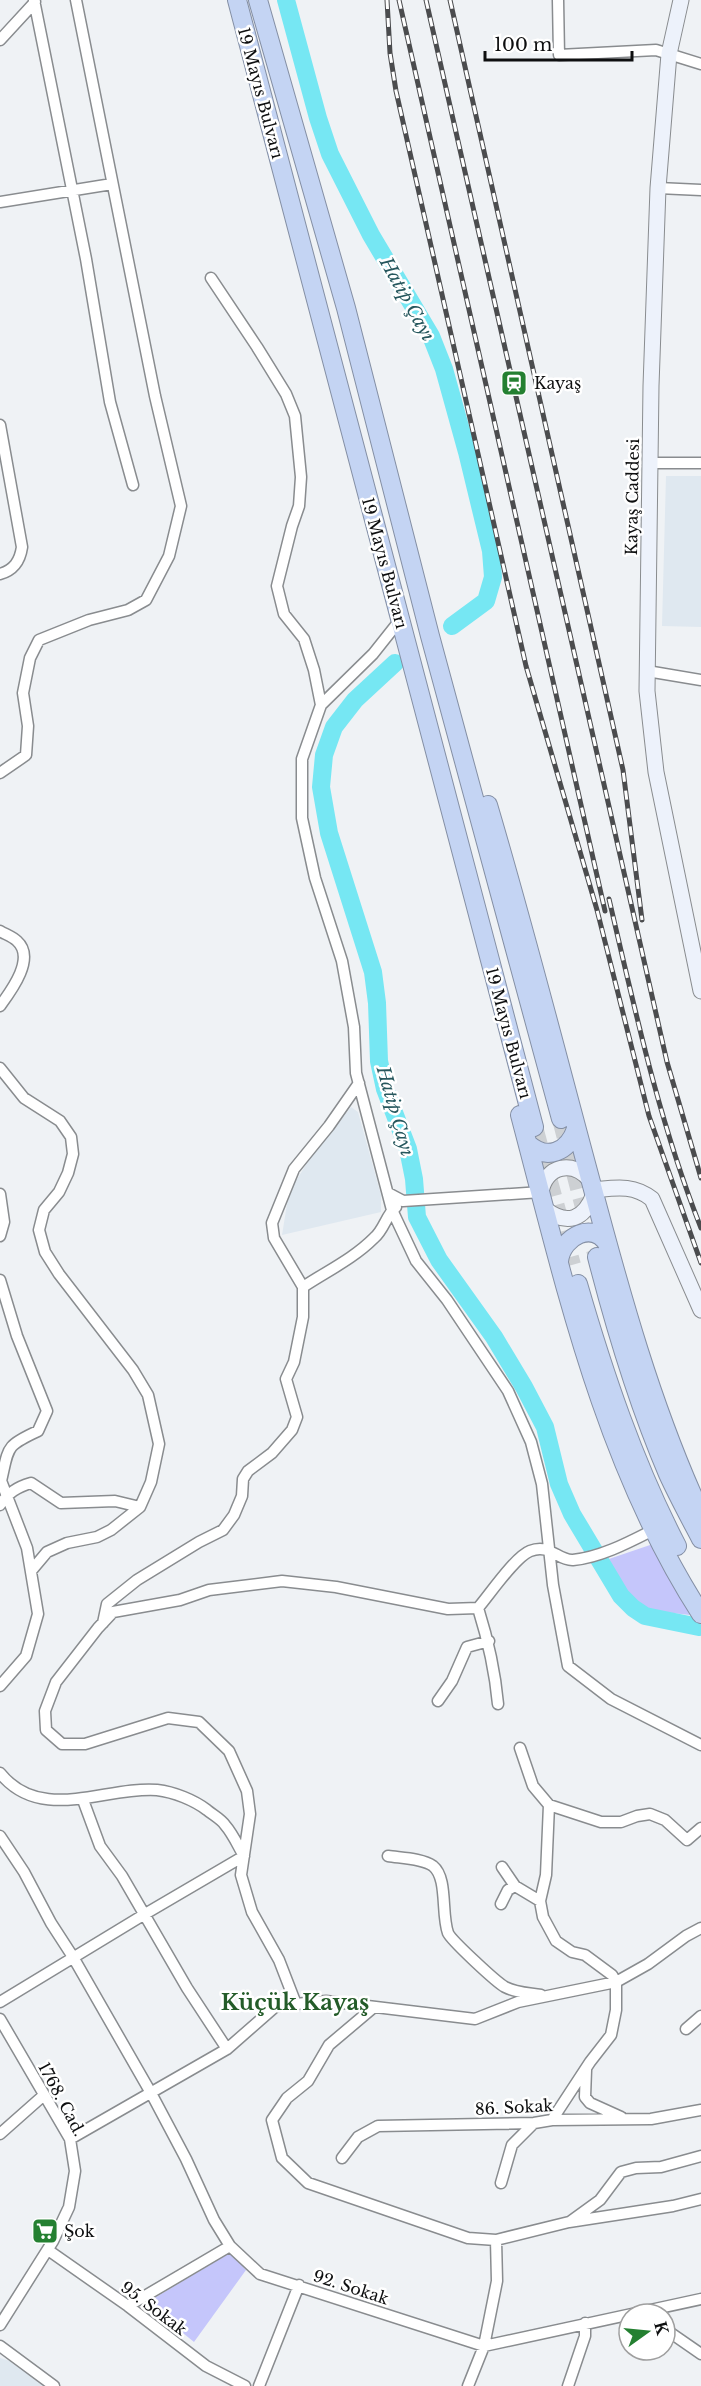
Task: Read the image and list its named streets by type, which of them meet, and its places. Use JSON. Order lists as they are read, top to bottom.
{
  "streets": {
    "highway": ["19 Mayıs Bulvarı"],
    "street": [
      "Kayaş Caddesi",
      "1768. Cad.",
      "86. Sokak",
      "92. Sokak",
      "95. Sokak"
    ]
  },
  "crossings": [
    ["1768. Cad.", "95. Sokak"]
  ],
  "districts": ["Küçük Kayaş"],
  "water": ["Hatip Çayı"],
  "places": {
    "station": ["Kayaş"],
    "supermarket": ["Şok"]
  },
  "scale_bar": "100 m",
  "north": "right"
}
